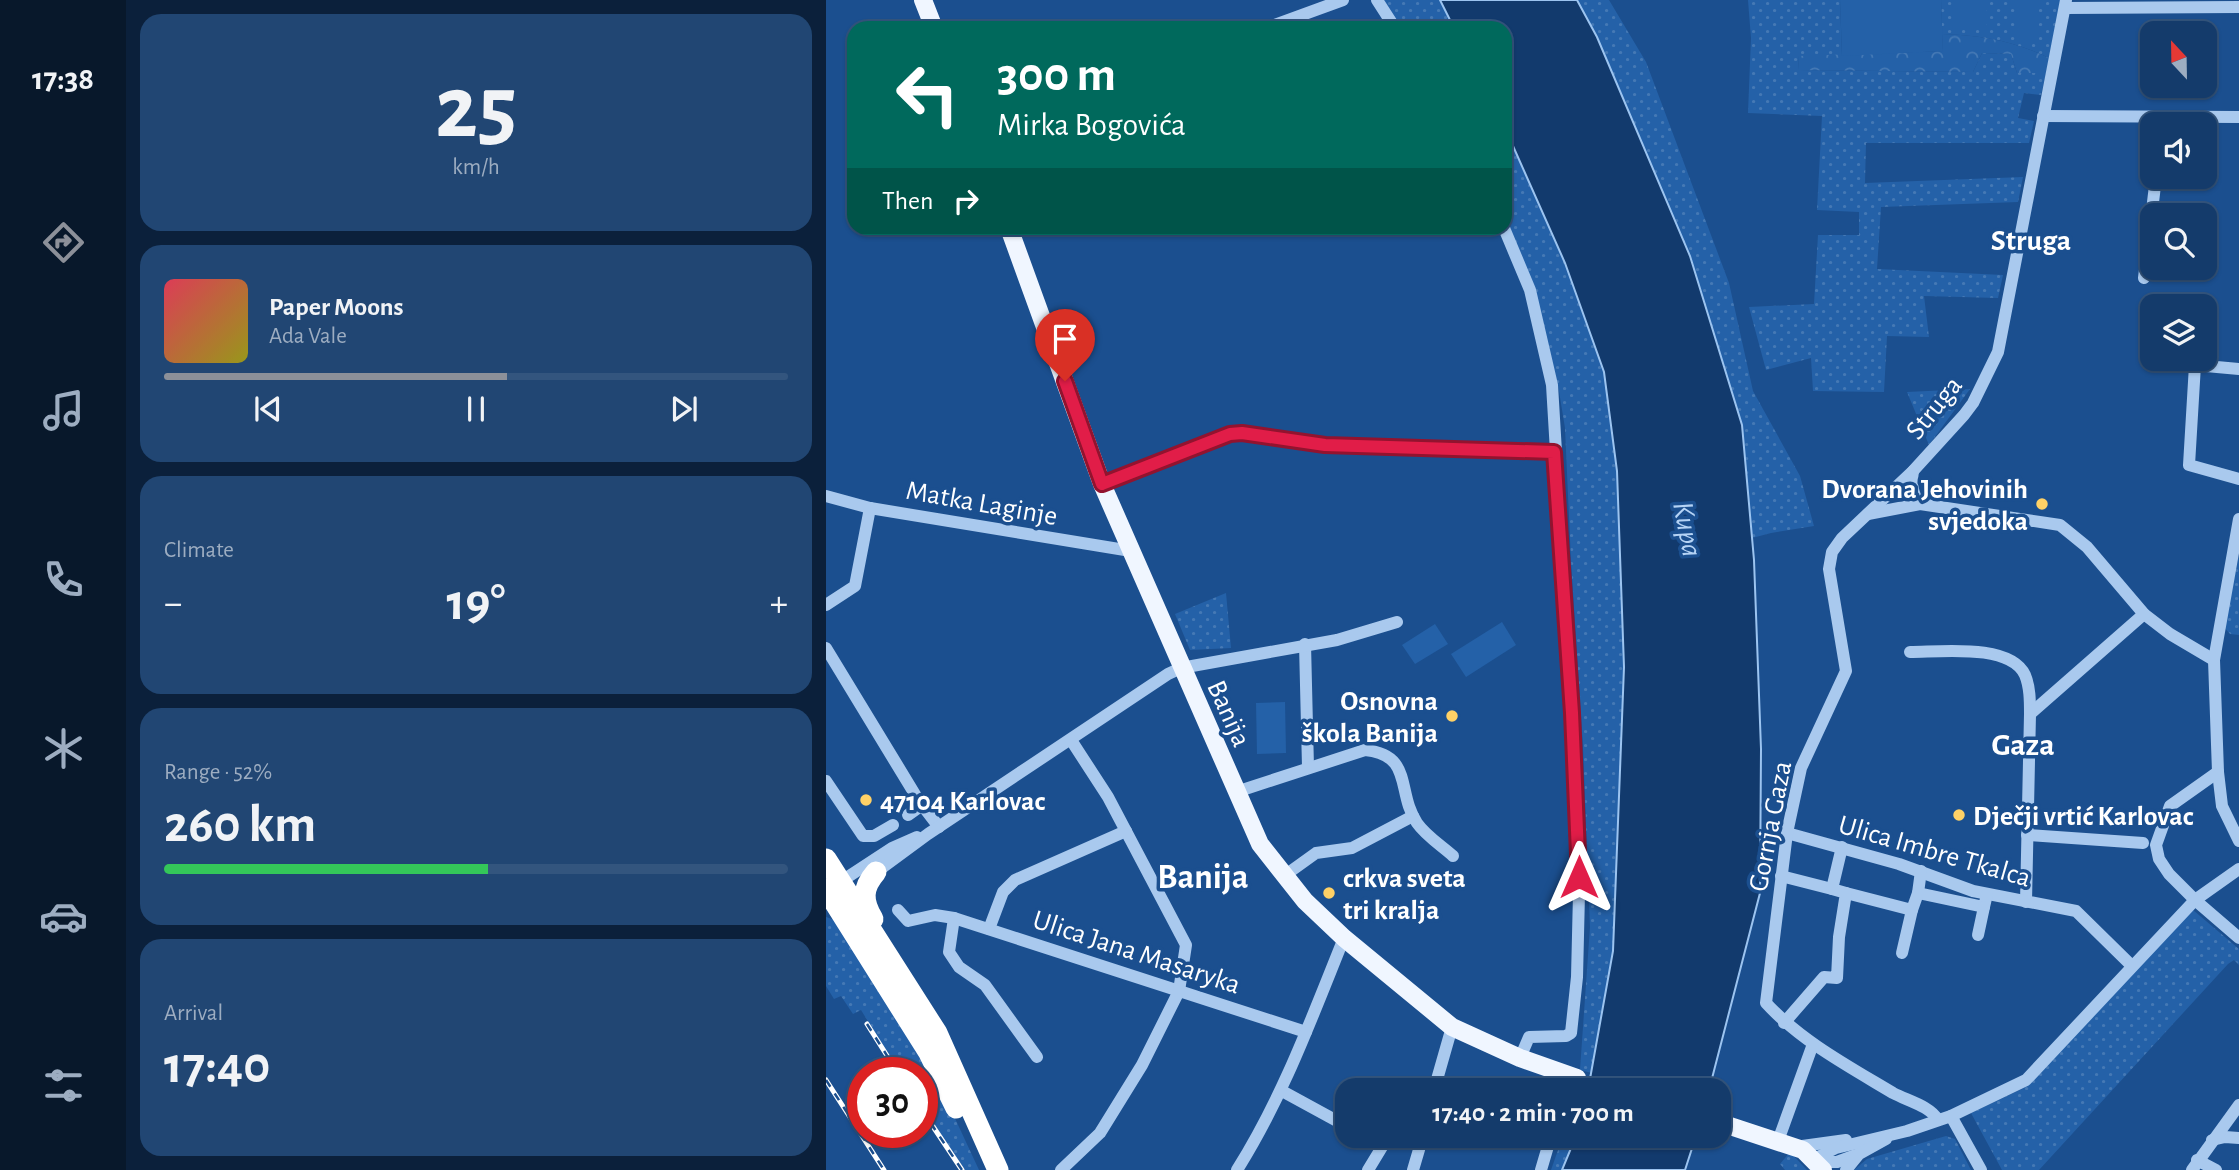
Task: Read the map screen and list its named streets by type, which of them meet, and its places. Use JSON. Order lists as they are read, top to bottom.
{
  "streets": {
    "main road": ["Banija"],
    "street": [
      "Struga",
      "Matka Laginje",
      "Gornja Gaza",
      "Ulica Imbre Tkalca",
      "Ulica Jana Masaryka"
    ]
  },
  "crossings": [
    ["Struga", "Gornja Gaza"],
    ["Matka Laginje", "Banija"],
    ["Gornja Gaza", "Ulica Imbre Tkalca"]
  ],
  "districts": ["Struga", "Gaza", "Banija"],
  "water": ["Kupa"],
  "places": [
    "Dvorana Jehovinih svjedoka",
    "Osnovna škola Banija",
    "47104 Karlovac",
    "Dječji vrtić Karlovac",
    "crkva sveta tri kralja"
  ],
  "north": "top",
  "page": {
    "tabs": "17:38",
    "tile": [
      ["25", "km/h"],
      "Climate",
      ["Range · 52%", "260 km"],
      ["Arrival", "17:40"]
    ],
    "turn": ["300 m", "Mirka Bogovića"],
    "then": "Then",
    "song": ["Paper Moons", "Ada Vale"],
    "heat": ["−", "19°", "+"],
    "limit": "30",
    "trip": "17:40 · 2 min · 700 m"
  }
}
